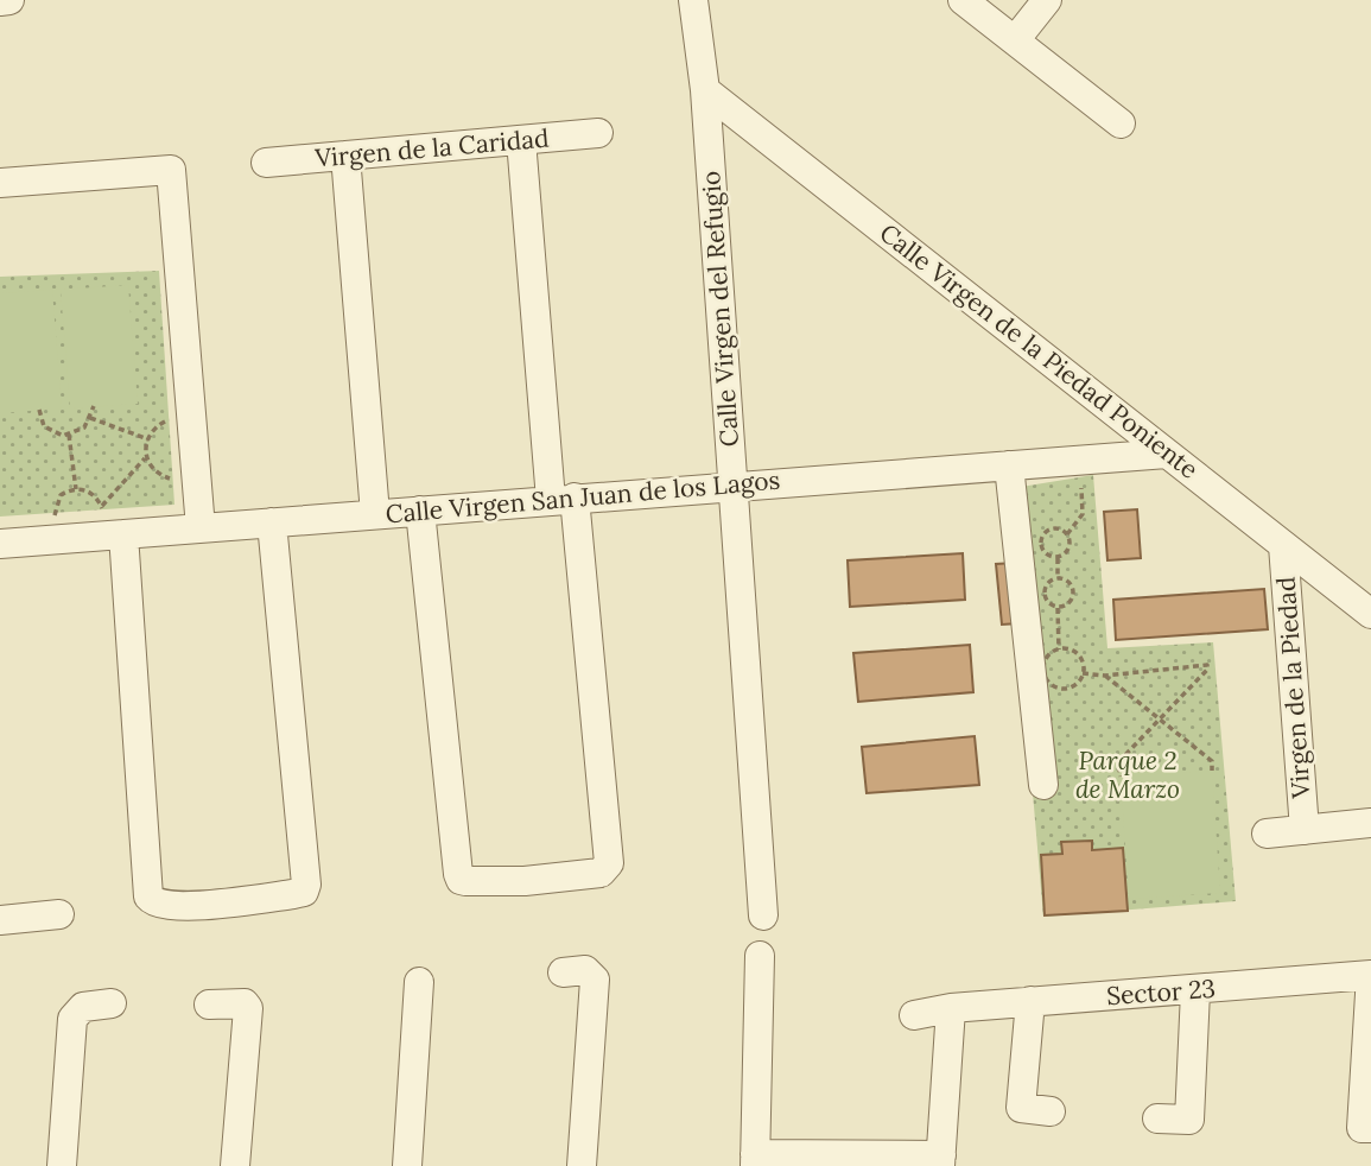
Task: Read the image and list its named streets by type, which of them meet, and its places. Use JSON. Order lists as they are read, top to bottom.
{
  "streets": {
    "street": [
      "Virgen de la Caridad",
      "Calle Virgen del Refugio",
      "Calle Virgen de la Piedad Poniente",
      "Calle Virgen San Juan de los Lagos",
      "Virgen de la Piedad",
      "Sector 23"
    ]
  },
  "crossings": [
    ["Calle Virgen del Refugio", "Calle Virgen de la Piedad Poniente"],
    ["Calle Virgen del Refugio", "Calle Virgen San Juan de los Lagos"],
    ["Calle Virgen de la Piedad Poniente", "Calle Virgen San Juan de los Lagos"],
    ["Calle Virgen de la Piedad Poniente", "Virgen de la Piedad"]
  ],
  "parks": ["Parque 2 de Marzo"]
}
